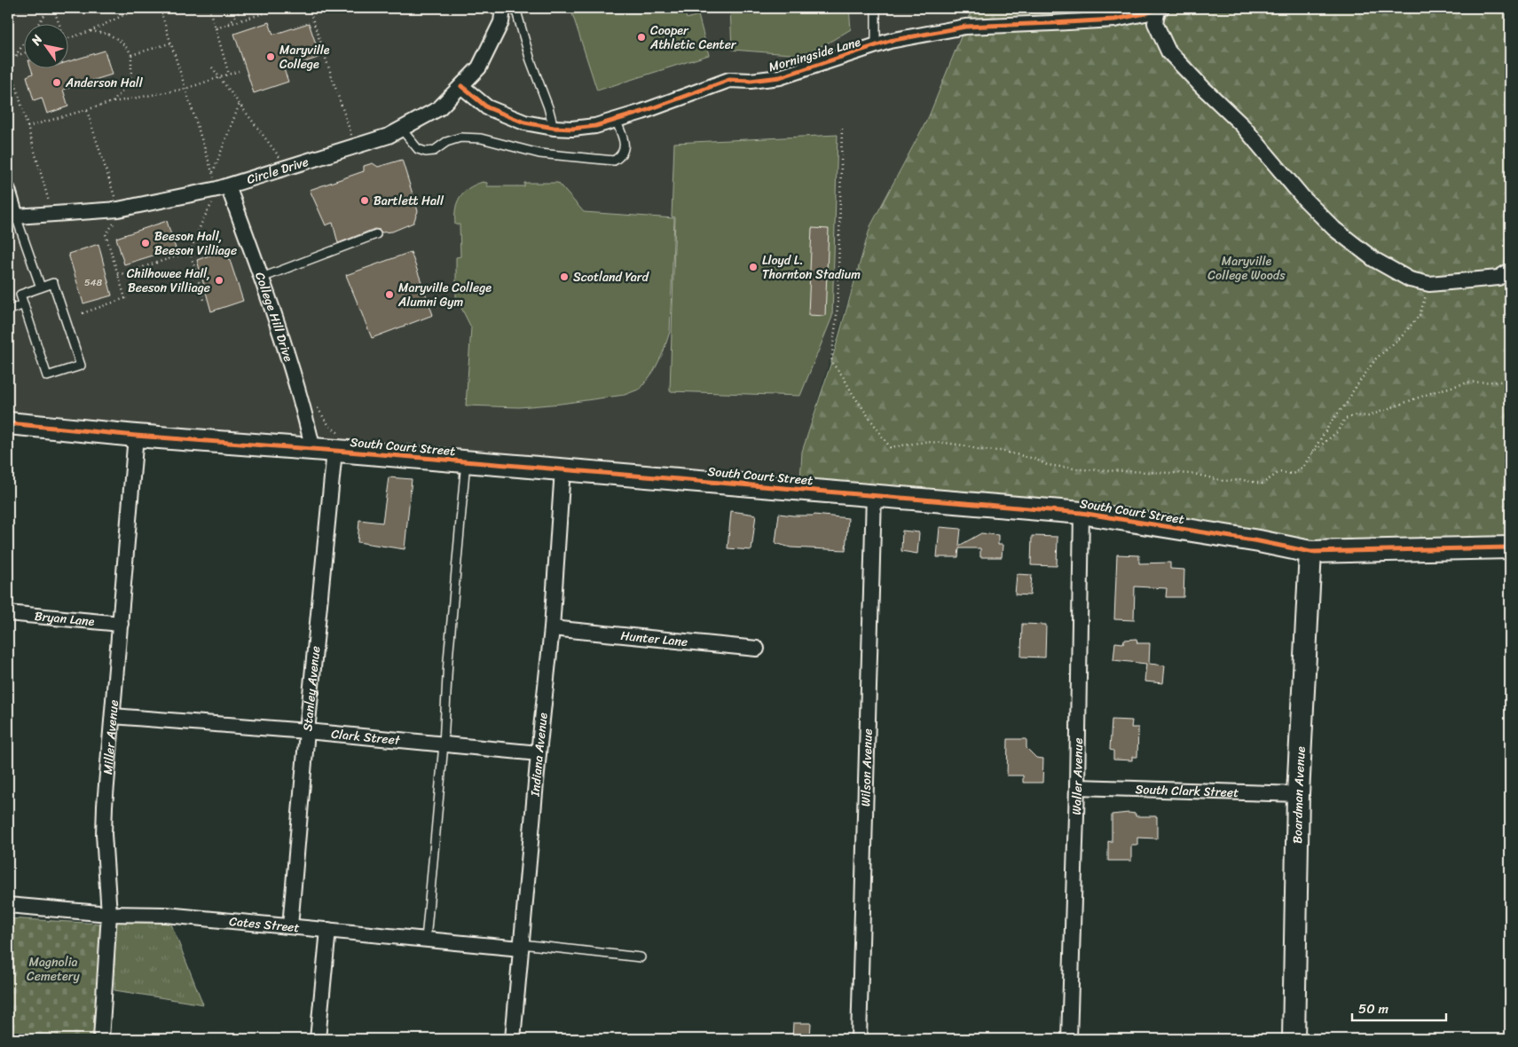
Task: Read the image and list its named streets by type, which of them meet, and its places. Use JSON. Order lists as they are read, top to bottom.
{
  "streets": {
    "street": [
      "Morningside Lane",
      "Circle Drive",
      "College Hill Drive",
      "South Court Street",
      "Bryan Lane",
      "Hunter Lane",
      "Stanley Avenue",
      "Clark Street",
      "Miller Avenue",
      "Indiana Avenue",
      "Wilson Avenue",
      "Waller Avenue",
      "South Clark Street",
      "Boardman Avenue",
      "Cates Street"
    ]
  },
  "crossings": [
    ["Morningside Lane", "Circle Drive"],
    ["Circle Drive", "College Hill Drive"],
    ["College Hill Drive", "South Court Street"],
    ["South Court Street", "Stanley Avenue"],
    ["South Court Street", "Miller Avenue"],
    ["South Court Street", "Indiana Avenue"],
    ["South Court Street", "Wilson Avenue"],
    ["South Court Street", "Waller Avenue"],
    ["South Court Street", "Boardman Avenue"],
    ["Bryan Lane", "Miller Avenue"],
    ["Hunter Lane", "Indiana Avenue"],
    ["Stanley Avenue", "Clark Street"],
    ["Stanley Avenue", "Cates Street"],
    ["Clark Street", "Miller Avenue"],
    ["Clark Street", "Indiana Avenue"],
    ["Miller Avenue", "Cates Street"],
    ["Indiana Avenue", "Cates Street"],
    ["Waller Avenue", "South Clark Street"],
    ["South Clark Street", "Boardman Avenue"]
  ],
  "parks": ["Maryville College Woods", "Magnolia Cemetery"],
  "places": [
    "Cooper Athletic Center",
    "Maryville College",
    "Anderson Hall",
    "Bartlett Hall",
    "Beeson Hall, Beeson Villiage",
    "Lloyd L. Thornton Stadium",
    "Scotland Yard",
    "Chilhowee Hall, Beeson Villiage",
    "Maryville College Alumni Gym"
  ],
  "house_numbers": ["548"],
  "scale_bar": "50 m",
  "north": "top left"
}
